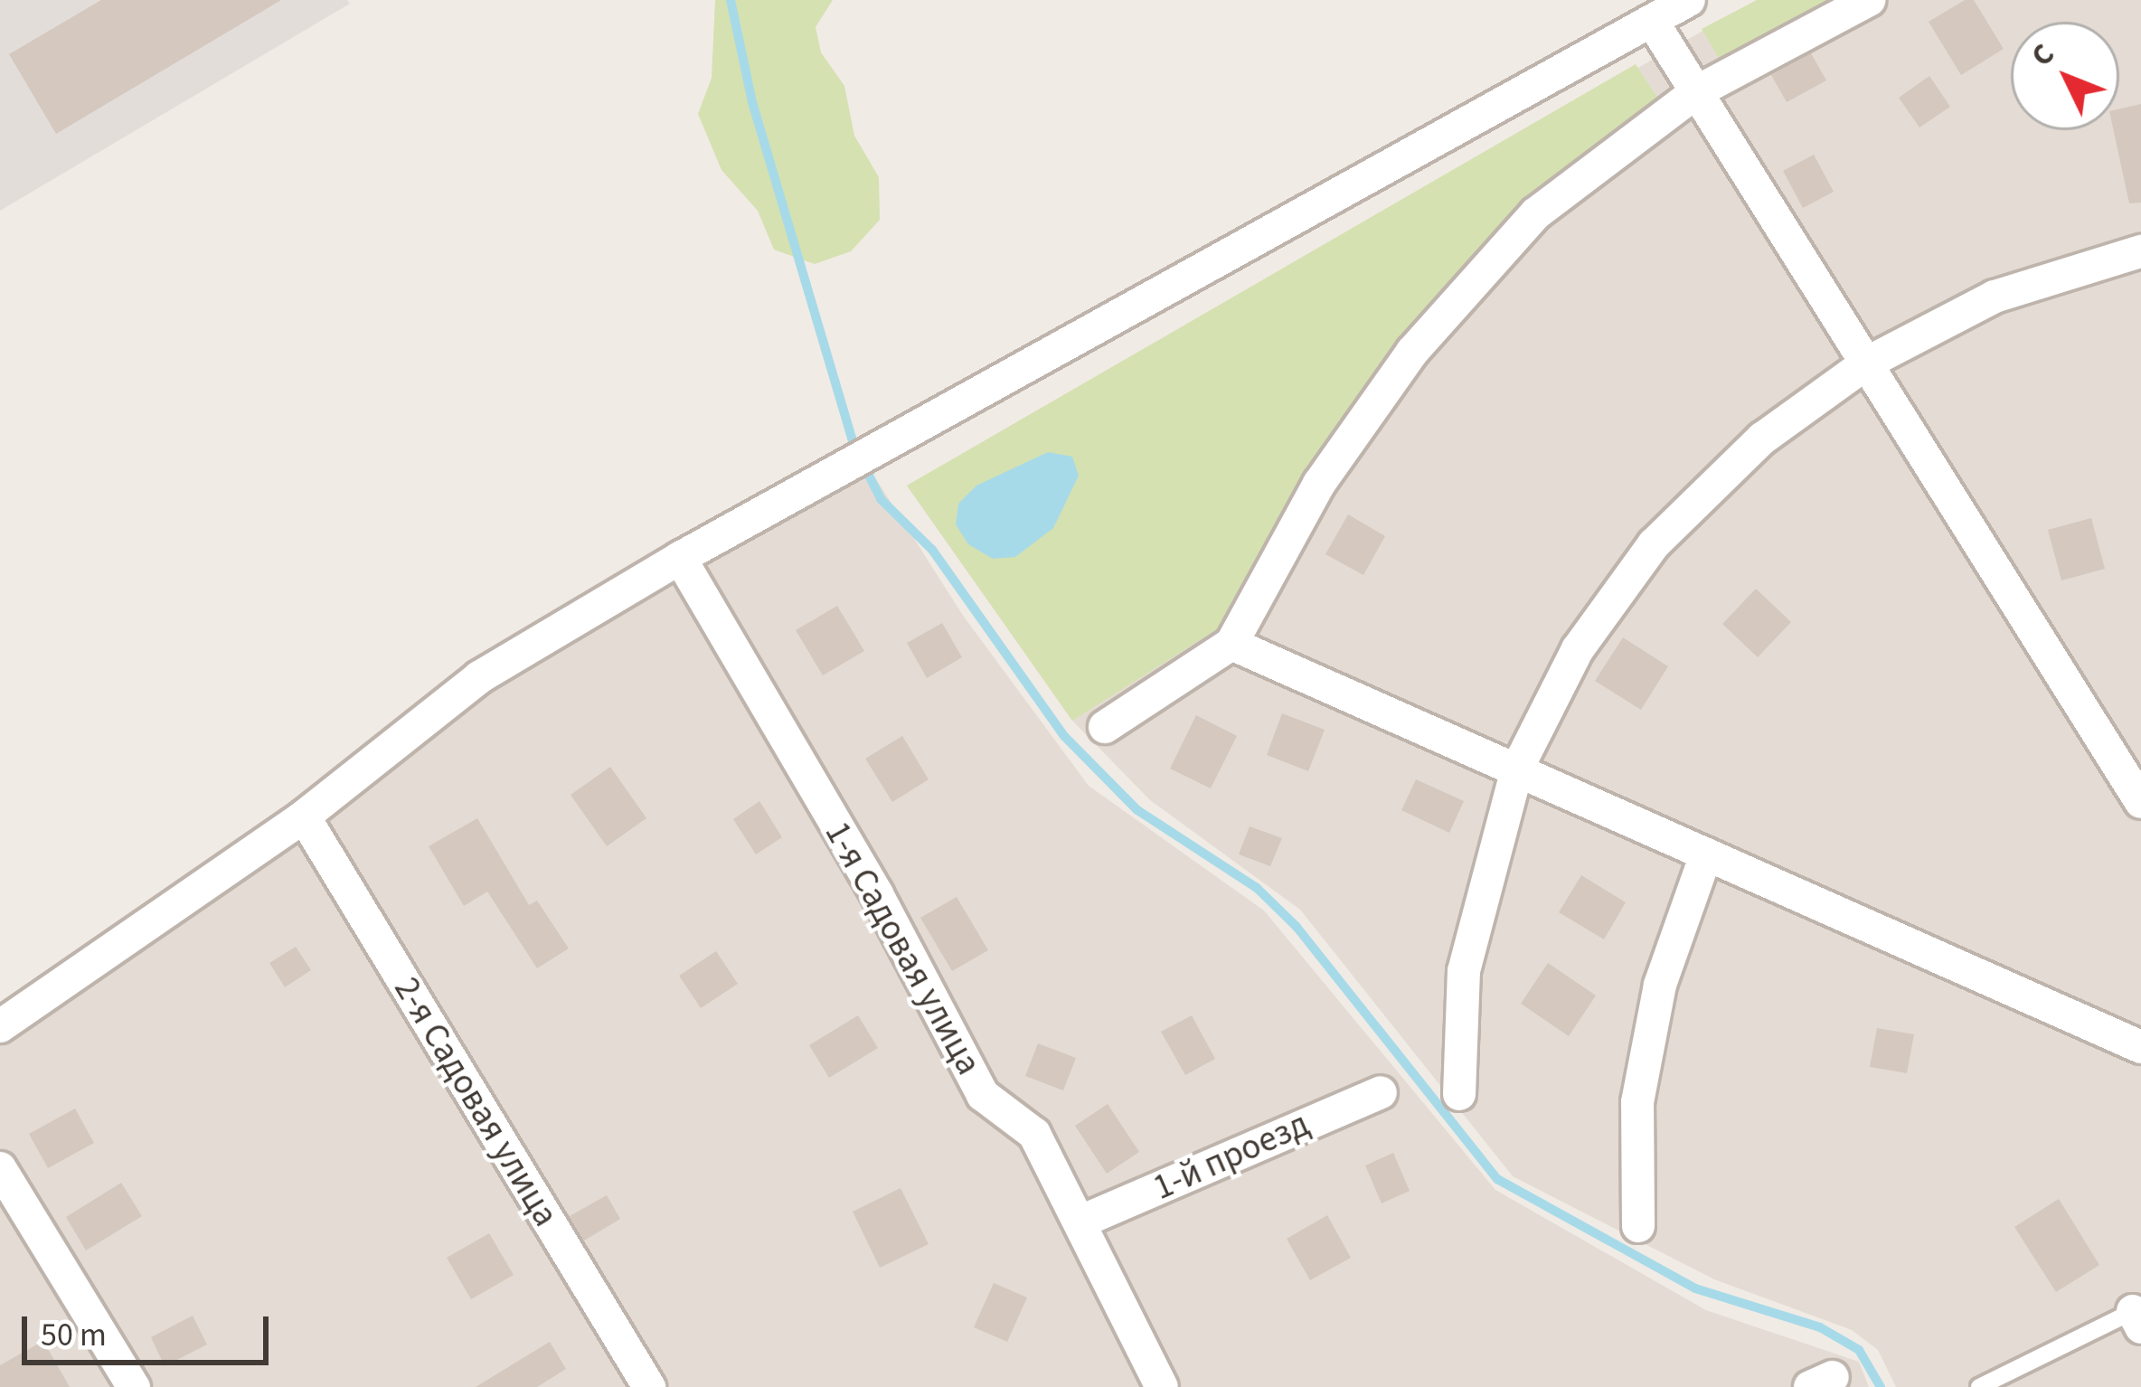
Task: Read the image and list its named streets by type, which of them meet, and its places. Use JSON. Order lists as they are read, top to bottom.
{
  "streets": {
    "street": ["1-я Садовая улица", "2-я Садовая улица", "1-й проезд"]
  },
  "crossings": [
    ["1-я Садовая улица", "1-й проезд"]
  ],
  "scale_bar": "50 m",
  "north": "top left"
}
